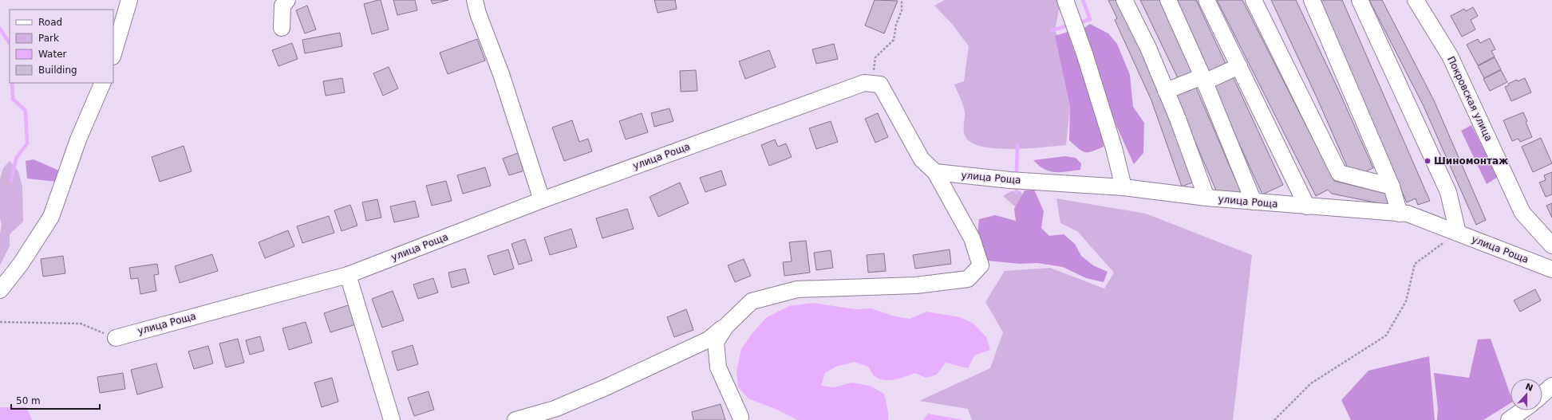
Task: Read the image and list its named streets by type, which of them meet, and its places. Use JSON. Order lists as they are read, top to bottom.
{
  "streets": {
    "street": ["Покровская улица", "улица Роща"]
  },
  "places": ["Шиномонтаж"],
  "legend": [
    "Road",
    "Park",
    "Water",
    "Building"
  ],
  "scale_bar": "50 m",
  "north": "top"
}
